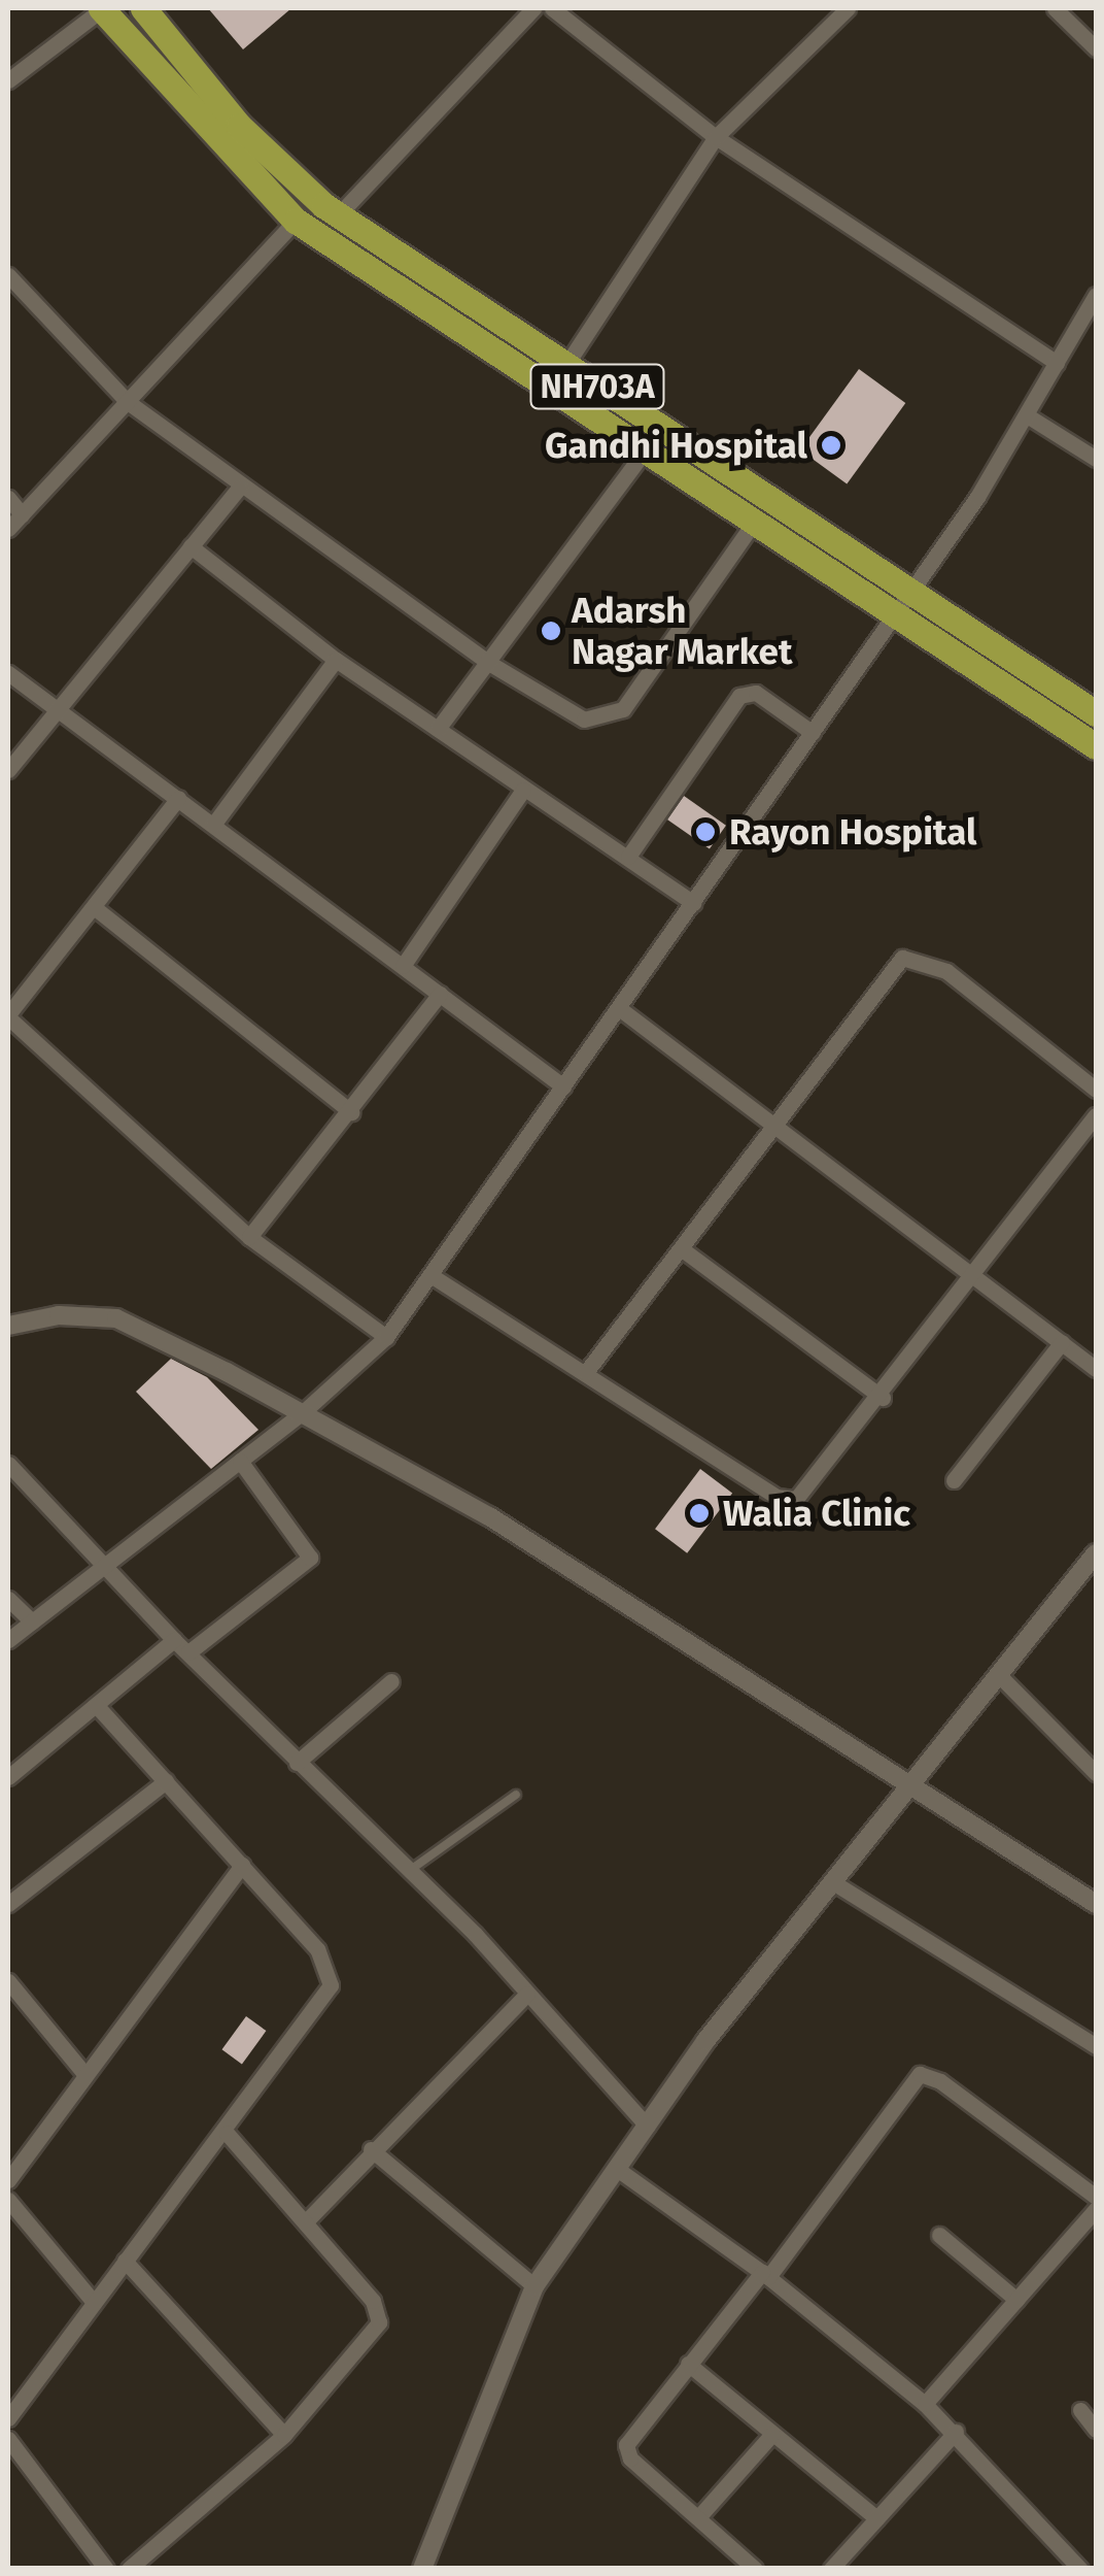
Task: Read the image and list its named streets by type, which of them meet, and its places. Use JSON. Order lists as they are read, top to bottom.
{
  "streets": {
    "highway": ["NH703A"]
  },
  "places": [
    "Gandhi Hospital",
    "Adarsh Nagar Market",
    "Rayon Hospital",
    "Walia Clinic"
  ]
}
